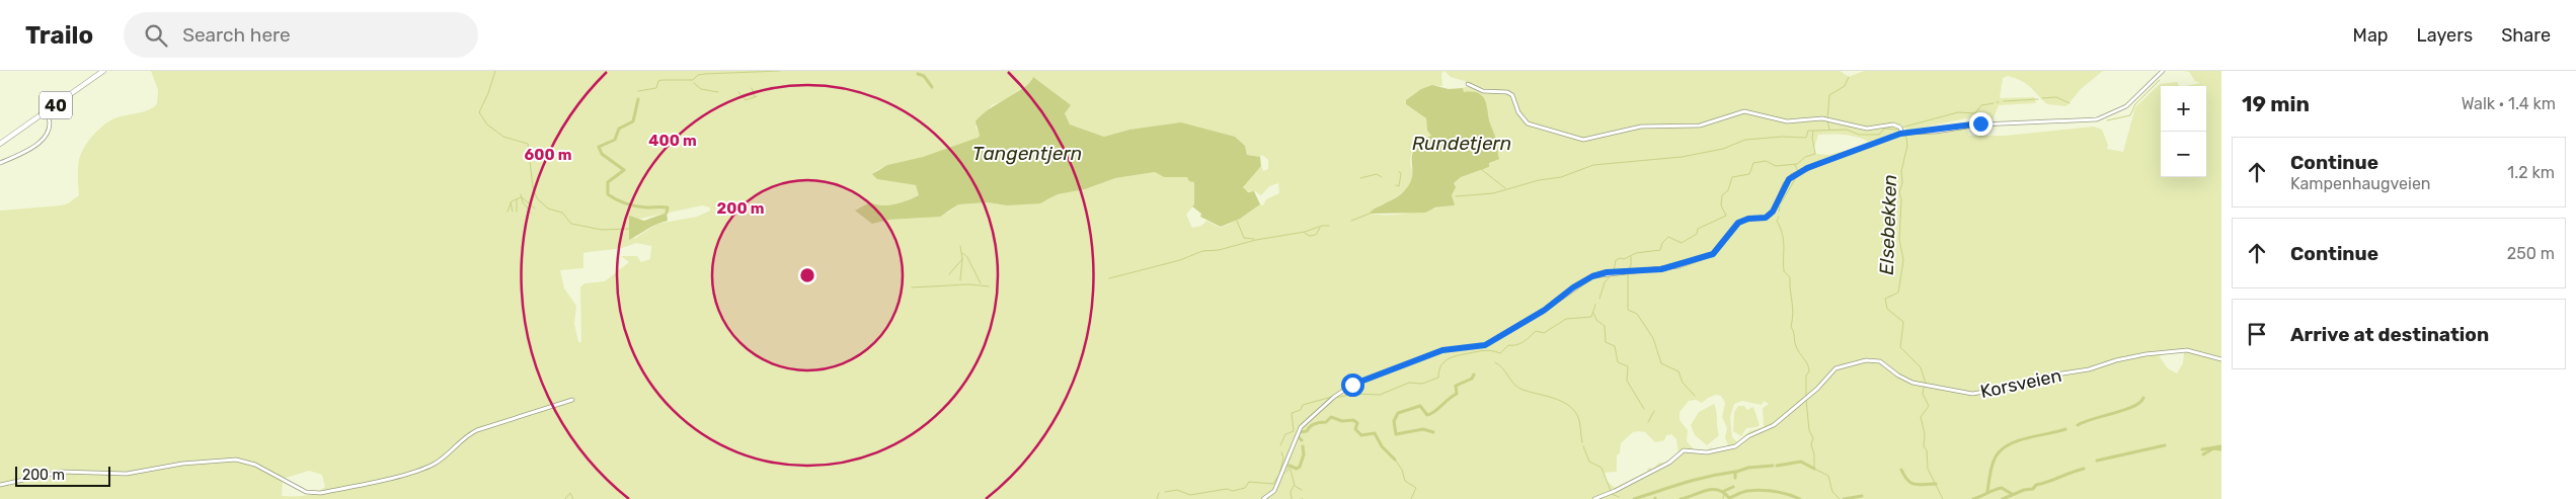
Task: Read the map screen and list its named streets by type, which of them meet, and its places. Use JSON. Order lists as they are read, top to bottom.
{
  "streets": {
    "main road": ["40"],
    "street": ["Korsveien"]
  },
  "water": ["Rundetjern", "Tangentjern", "Elsebekken"],
  "scale_bar": "200 m",
  "page": {
    "header": "Trailo",
    "search": "Search here",
    "nav": ["Map", "Layers", "Share"],
    "heading": ["19 min", "Walk · 1.4 km"],
    "map_buttons": ["+", "−"],
    "list": [
      ["Continue", "Kampenhaugveien", "1.2 km"],
      ["Continue", "250 m"],
      "Arrive at destination"
    ],
    "scale": "200 m"
  },
  "rings": ["400 m", "600 m", "200 m"]
}
